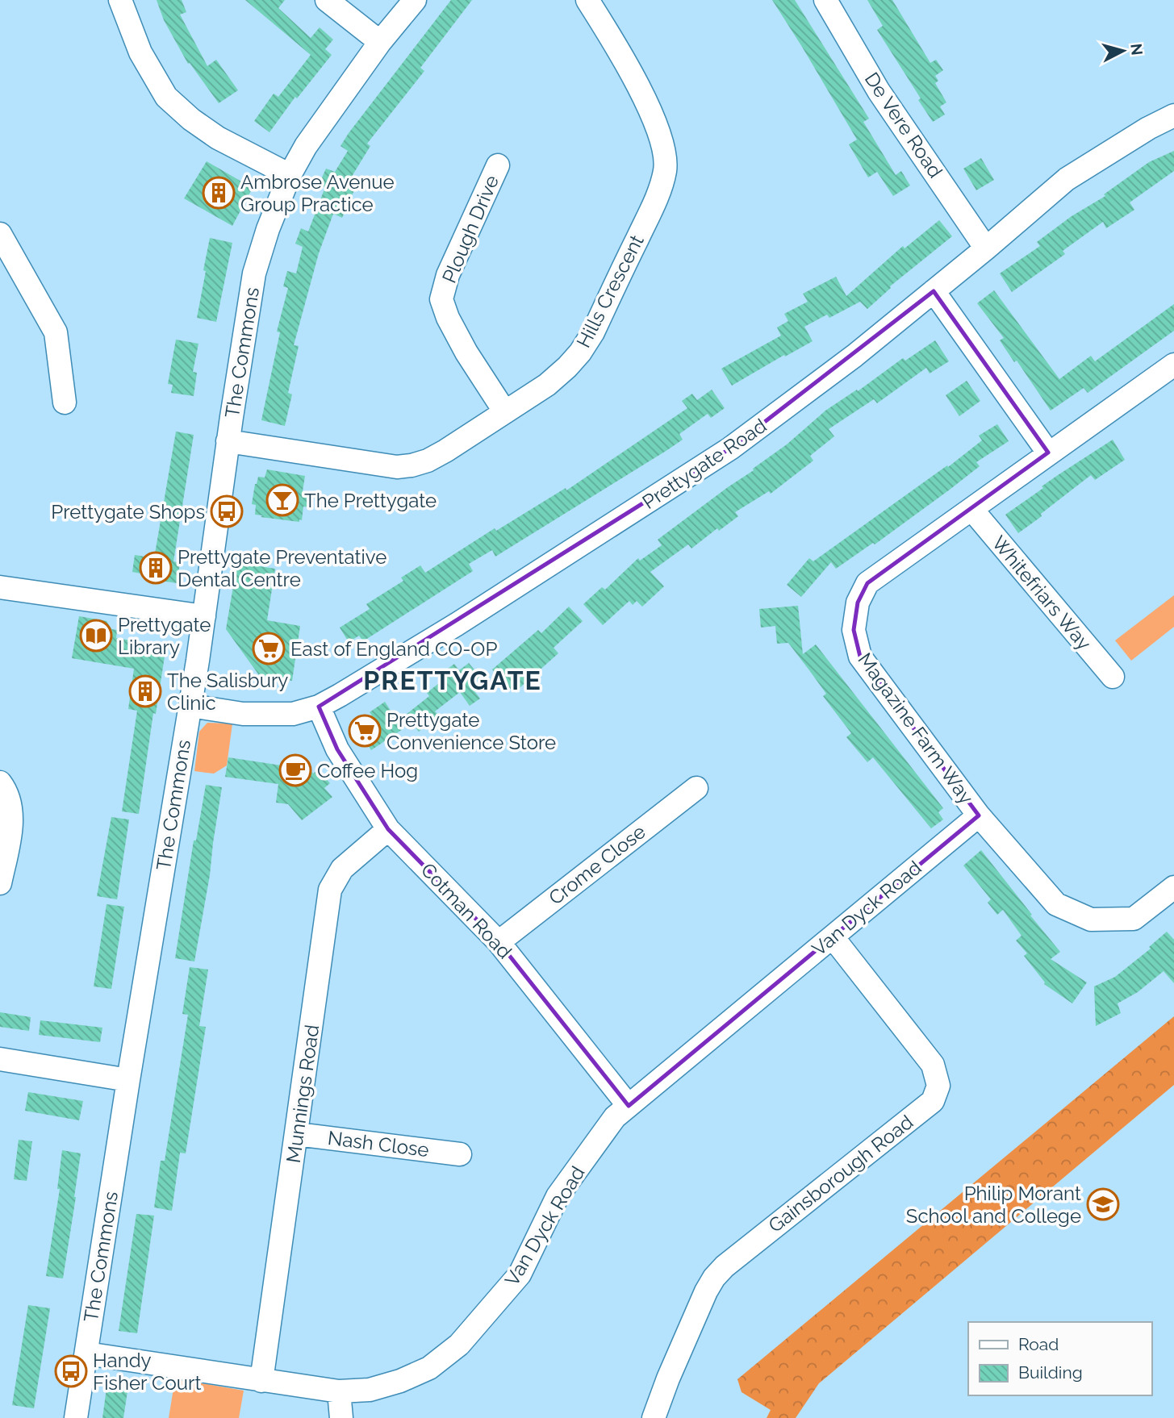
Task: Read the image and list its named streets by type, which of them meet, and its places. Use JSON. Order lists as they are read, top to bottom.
{
  "streets": {
    "street": [
      "De Vere Road",
      "Plough Drive",
      "Hills Crescent",
      "The Commons",
      "Prettygate Road",
      "Whitefriars Way",
      "Magazine Farm Way",
      "Crome Close",
      "Van Dyck Road",
      "Cotman Road",
      "Munnings Road",
      "Nash Close",
      "Gainsborough Road"
    ]
  },
  "crossings": [
    ["De Vere Road", "Prettygate Road"],
    ["Plough Drive", "Hills Crescent"],
    ["Hills Crescent", "The Commons"],
    ["The Commons", "Prettygate Road"],
    ["The Commons", "Van Dyck Road"],
    ["Prettygate Road", "Cotman Road"],
    ["Whitefriars Way", "Magazine Farm Way"],
    ["Magazine Farm Way", "Van Dyck Road"],
    ["Crome Close", "Cotman Road"],
    ["Van Dyck Road", "Cotman Road"],
    ["Van Dyck Road", "Munnings Road"],
    ["Van Dyck Road", "Gainsborough Road"],
    ["Cotman Road", "Munnings Road"],
    ["Munnings Road", "Nash Close"]
  ],
  "districts": ["PRETTYGATE"],
  "places": {
    "building": ["Ambrose Avenue Group Practice", "Prettygate Preventative Dental Centre", "The Salisbury Clinic"],
    "bar": ["The Prettygate"],
    "bus stop": ["Prettygate Shops", "Handy Fisher Court"],
    "library": ["Prettygate Library"],
    "supermarket": ["East of England CO-OP", "Prettygate Convenience Store"],
    "cafe": ["Coffee Hog"],
    "school or university": ["Philip Morant School and College"]
  },
  "legend": ["Road", "Building"],
  "north": "right"
}
